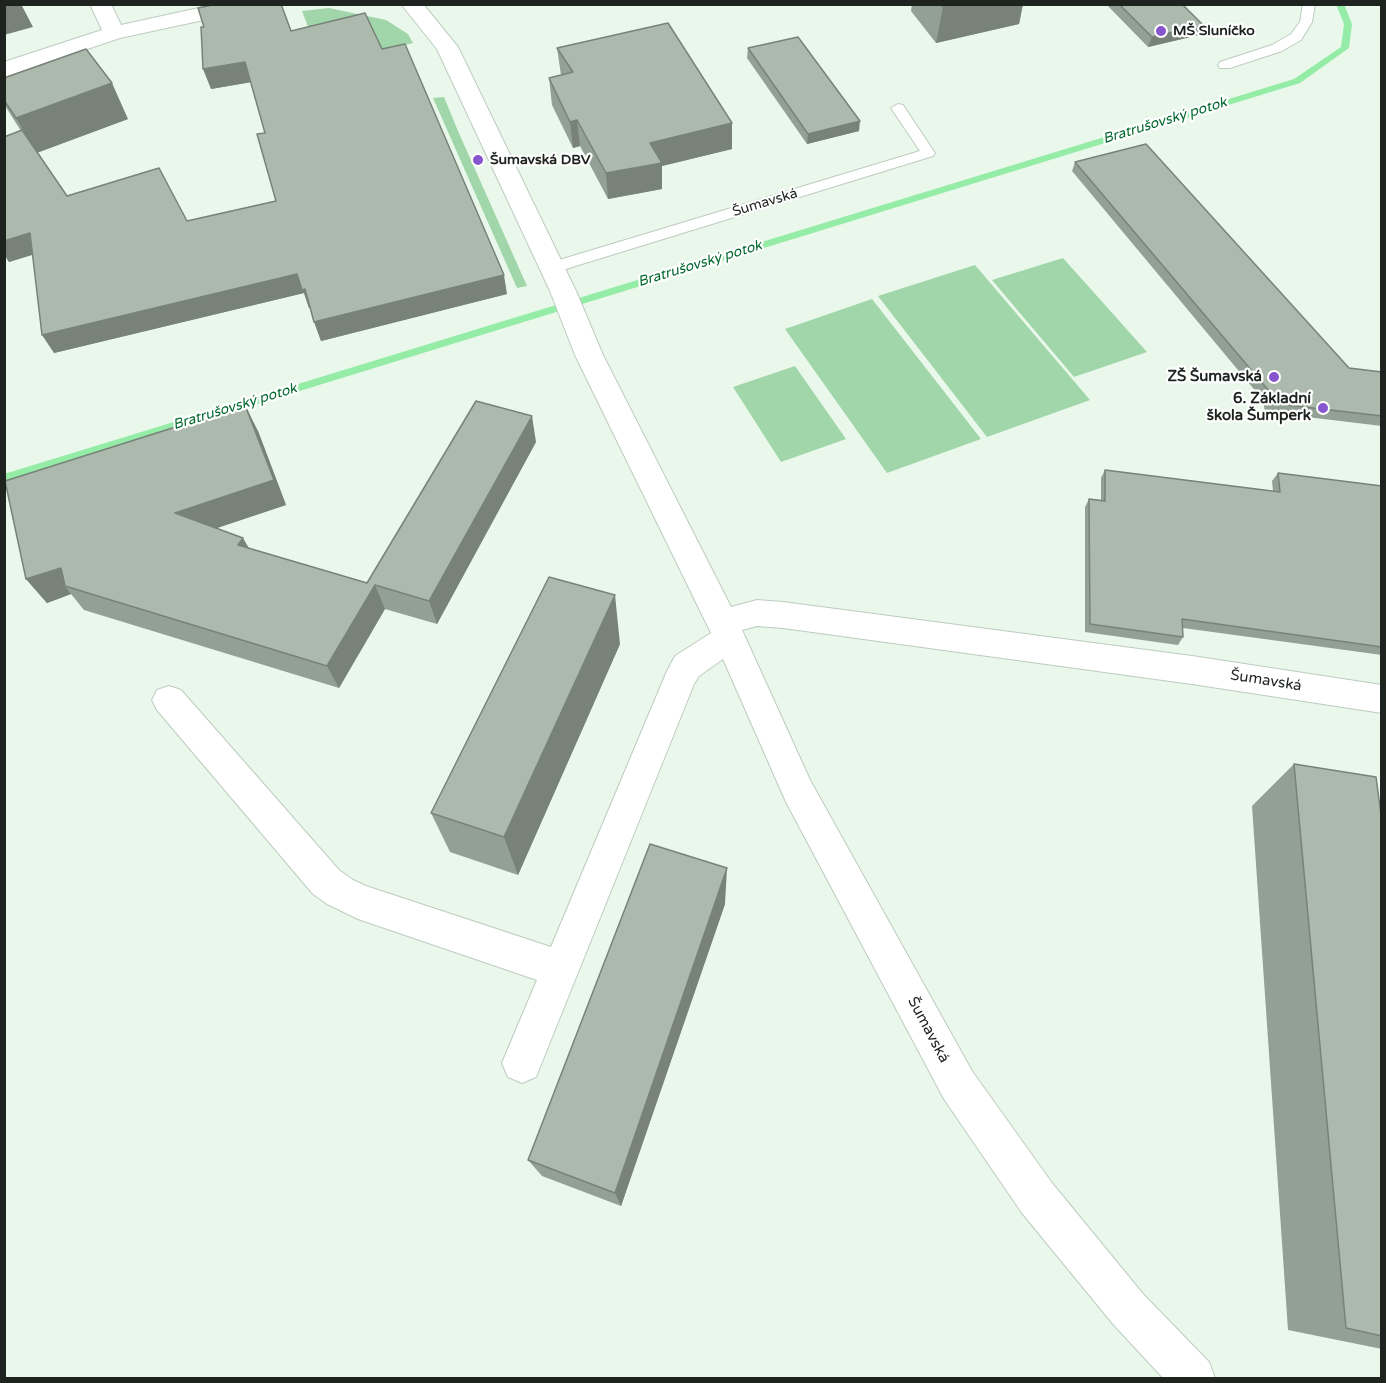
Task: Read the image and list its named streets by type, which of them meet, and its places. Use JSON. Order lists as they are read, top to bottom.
{
  "streets": {
    "street": ["Šumavská"]
  },
  "water": ["Bratrušovský potok"],
  "places": [
    "MŠ Sluníčko",
    "Šumavská DBV",
    "ZŠ Šumavská",
    "6. Základní škola Šumperk"
  ]
}
